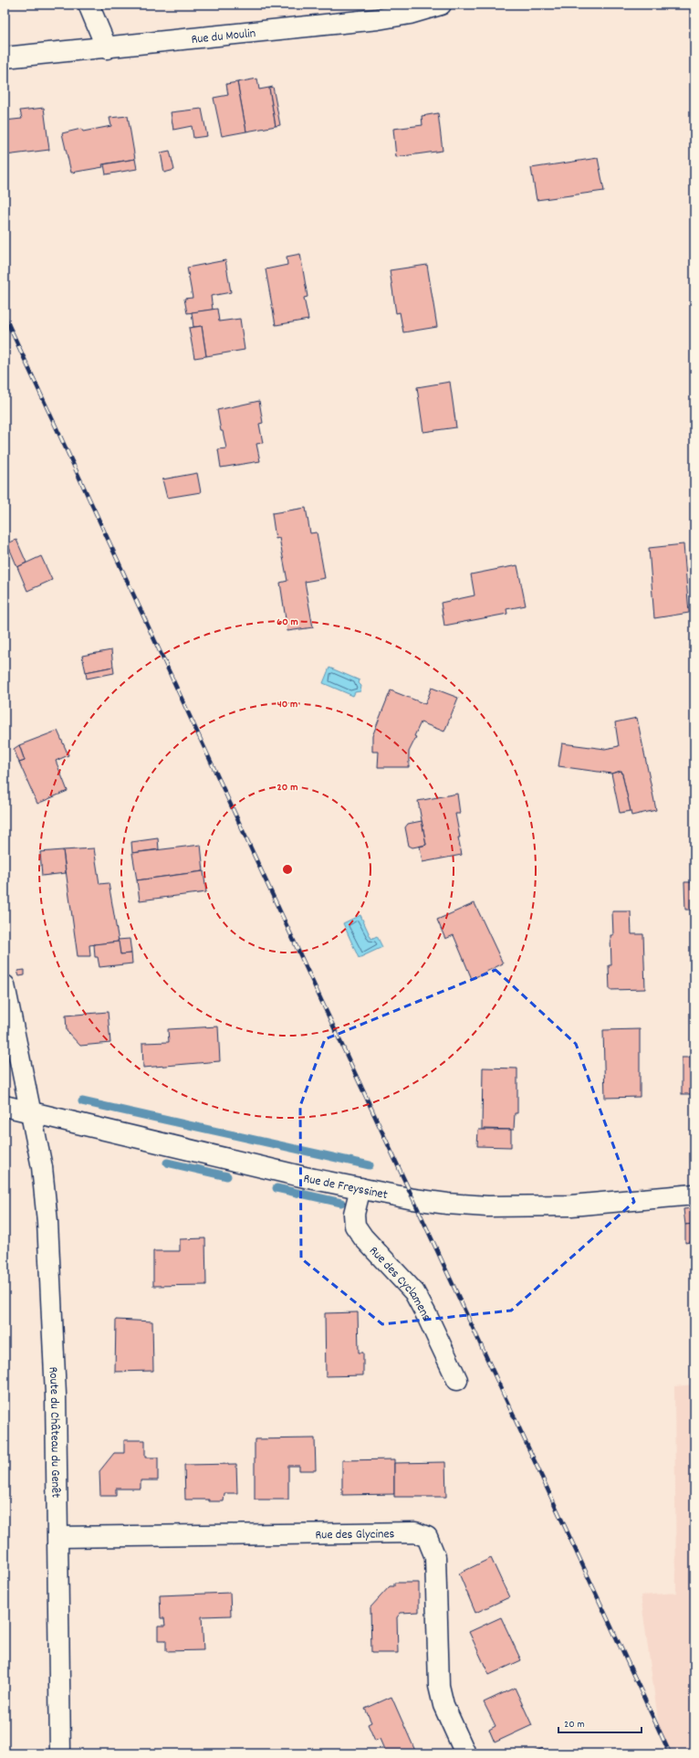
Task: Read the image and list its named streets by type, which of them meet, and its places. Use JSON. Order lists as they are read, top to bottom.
{
  "streets": {
    "street": [
      "Rue du Moulin",
      "Rue de Freyssinet",
      "Rue des Cyclamens",
      "Route du Château du Genêt",
      "Rue des Glycines"
    ]
  },
  "crossings": [
    ["Rue de Freyssinet", "Rue des Cyclamens"],
    ["Rue de Freyssinet", "Route du Château du Genêt"],
    ["Route du Château du Genêt", "Rue des Glycines"]
  ],
  "scale_bar": "20 m",
  "rings": ["60 m", "40 m", "20 m"]
}
